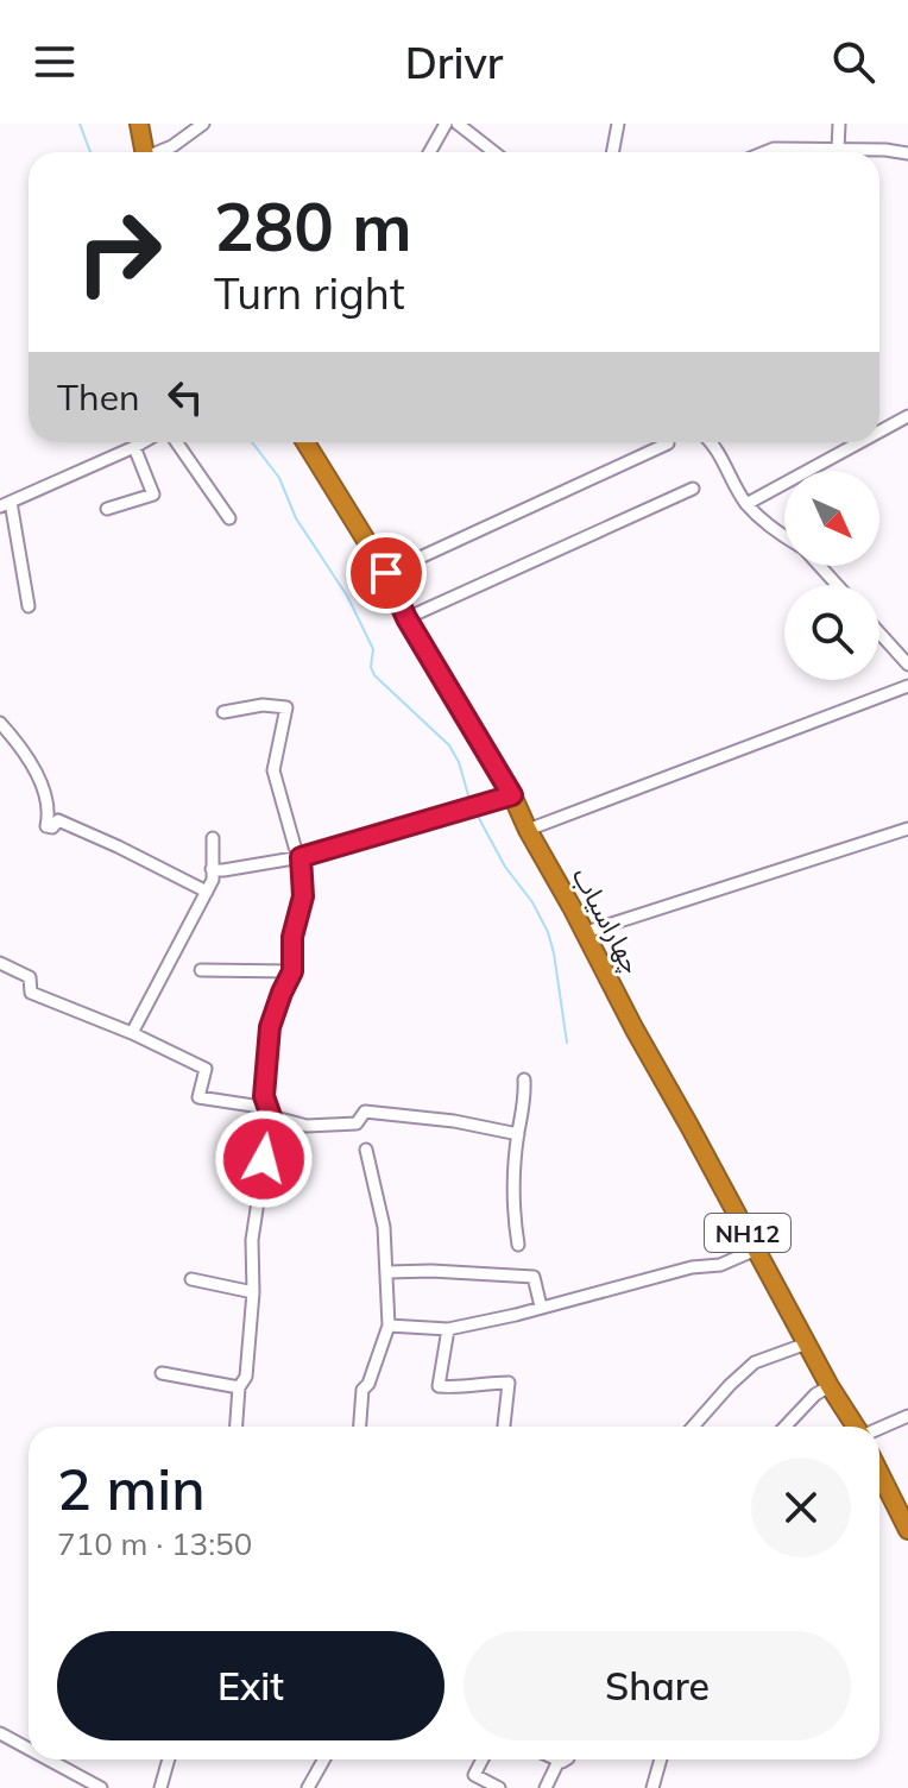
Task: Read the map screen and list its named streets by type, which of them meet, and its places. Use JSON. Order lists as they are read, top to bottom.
{
  "streets": {
    "highway": ["چهاراسیاب", "NH12"]
  },
  "north": "bottom right",
  "page": {
    "header": "Drivr",
    "turn": ["280 m", "Turn right"],
    "then": "Then",
    "heading": ["2 min", "710 m · 13:50"],
    "buttons": ["Exit", "Share"]
  }
}
